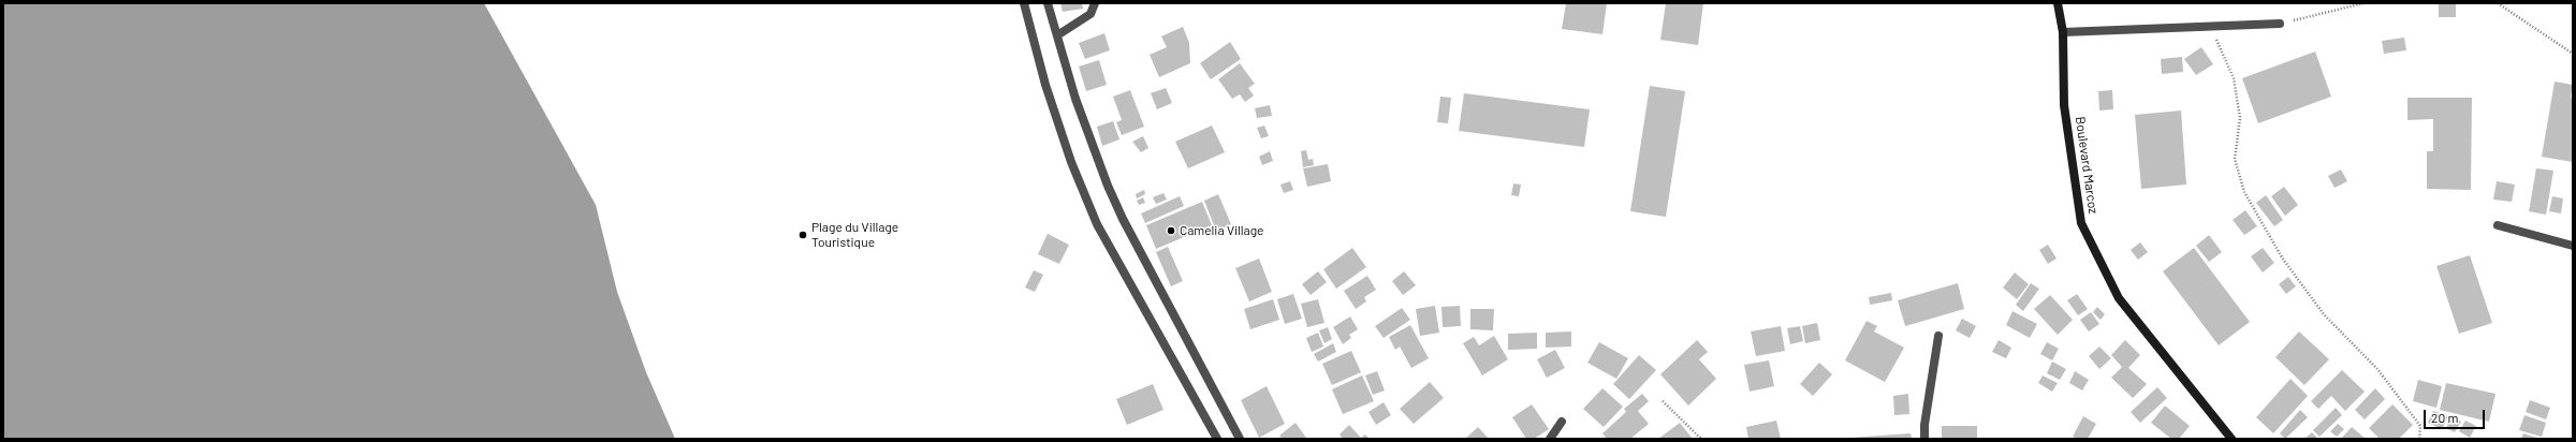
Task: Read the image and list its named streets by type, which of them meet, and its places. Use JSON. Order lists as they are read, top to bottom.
{
  "streets": {
    "main road": ["Boulevard Marcoz"]
  },
  "places": ["Camelia Village", "Plage du Village Touristique"],
  "scale_bar": "20 m"
}
